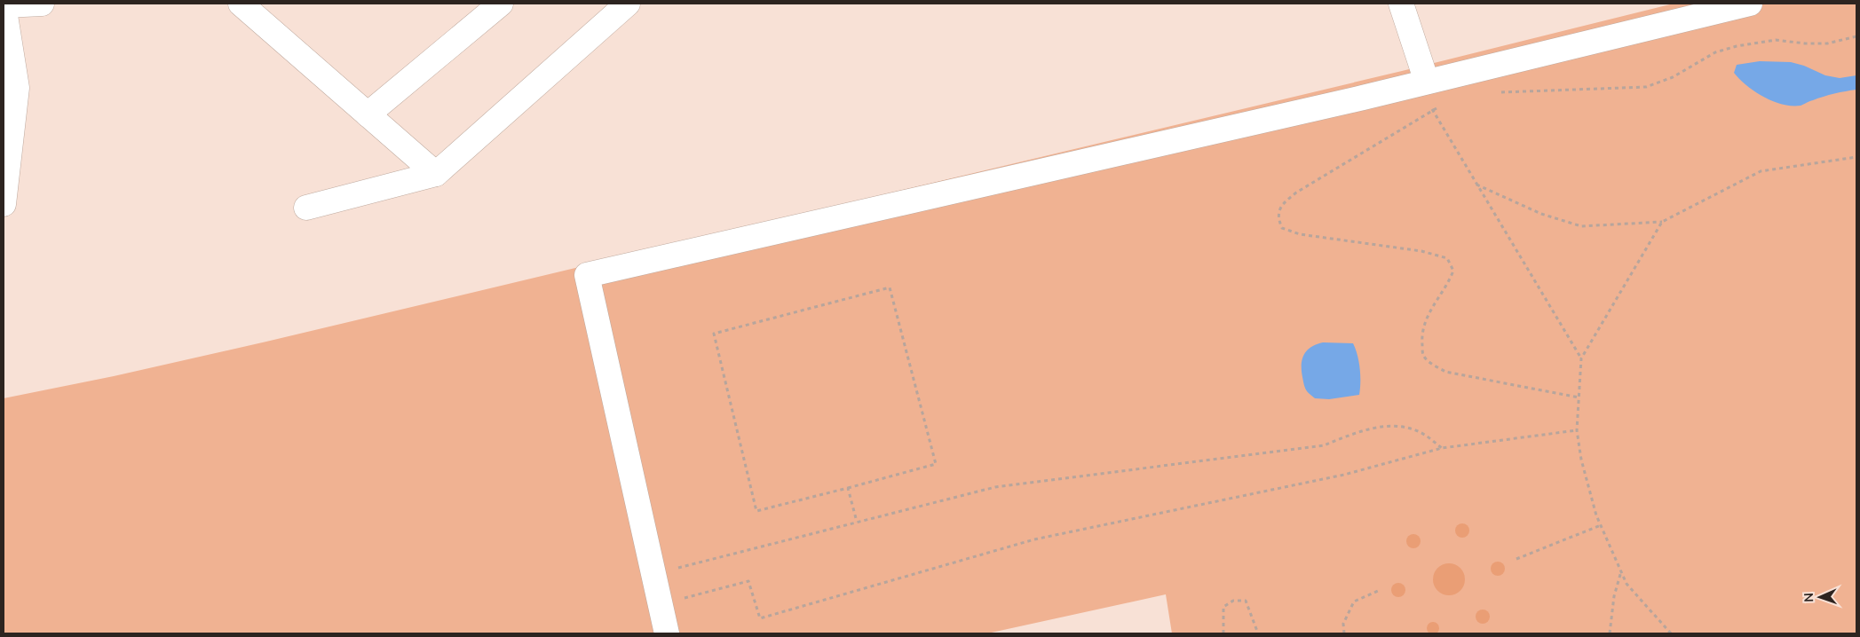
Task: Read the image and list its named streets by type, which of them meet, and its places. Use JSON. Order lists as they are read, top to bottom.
{
  "north": "left"
}
